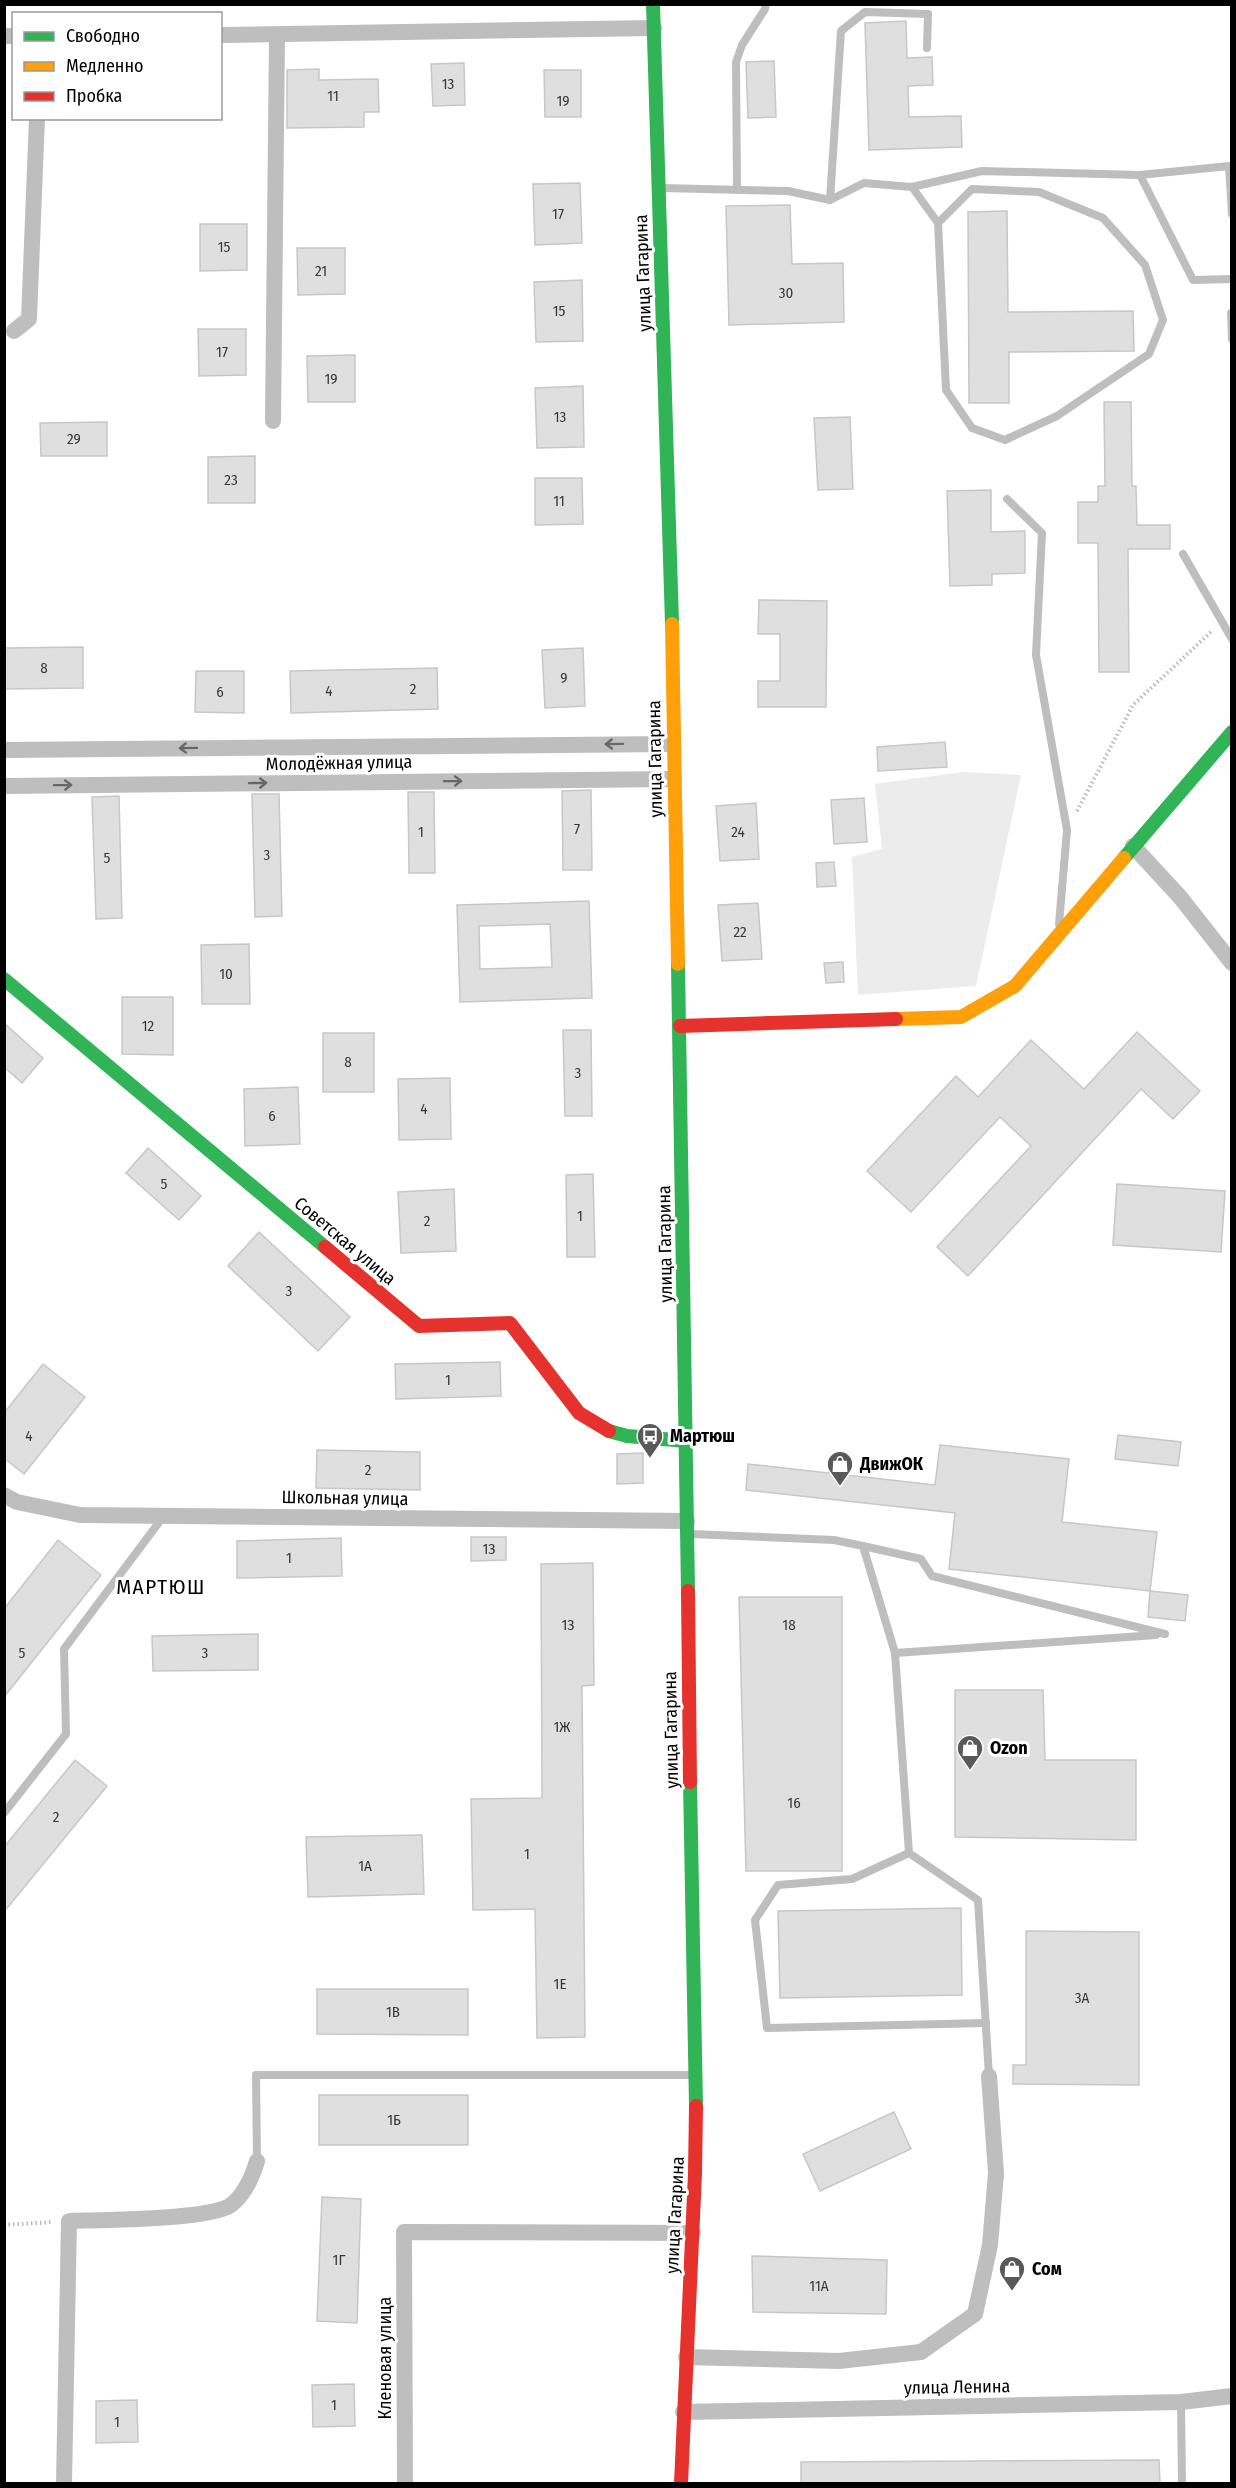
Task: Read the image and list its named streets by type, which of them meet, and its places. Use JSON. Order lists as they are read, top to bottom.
{
  "streets": {
    "main road": ["улица Гагарина", "Советская улица"],
    "street": [
      "Молодёжная улица",
      "Школьная улица",
      "Кленовая улица",
      "улица Ленина"
    ]
  },
  "crossings": [
    ["улица Гагарина", "Молодёжная улица"],
    ["улица Гагарина", "Советская улица"],
    ["улица Гагарина", "Школьная улица"],
    ["улица Гагарина", "Кленовая улица"],
    ["улица Гагарина", "улица Ленина"]
  ],
  "districts": ["МАРТЮШ"],
  "places": {
    "bus stop": ["Мартюш"],
    "shop": ["ДвижОК", "Ozon", "Сом"]
  },
  "house_numbers": [
    "13",
    "11",
    "19",
    "17",
    "15",
    "21",
    "30",
    "15",
    "17",
    "19",
    "13",
    "29",
    "23",
    "11",
    "8",
    "9",
    "2",
    "4",
    "6",
    "7",
    "1",
    "24",
    "3",
    "5",
    "22",
    "10",
    "12",
    "8",
    "3",
    "4",
    "6",
    "5",
    "1",
    "2",
    "3",
    "1",
    "4",
    "2",
    "1З",
    "1",
    "1З",
    "18",
    "5",
    "3",
    "1Ж",
    "16",
    "2",
    "1",
    "1А",
    "1Е",
    "3А",
    "1В",
    "1Б",
    "1Г",
    "11А",
    "1",
    "1"
  ],
  "legend": ["Свободно", "Медленно", "Пробка"]
}
